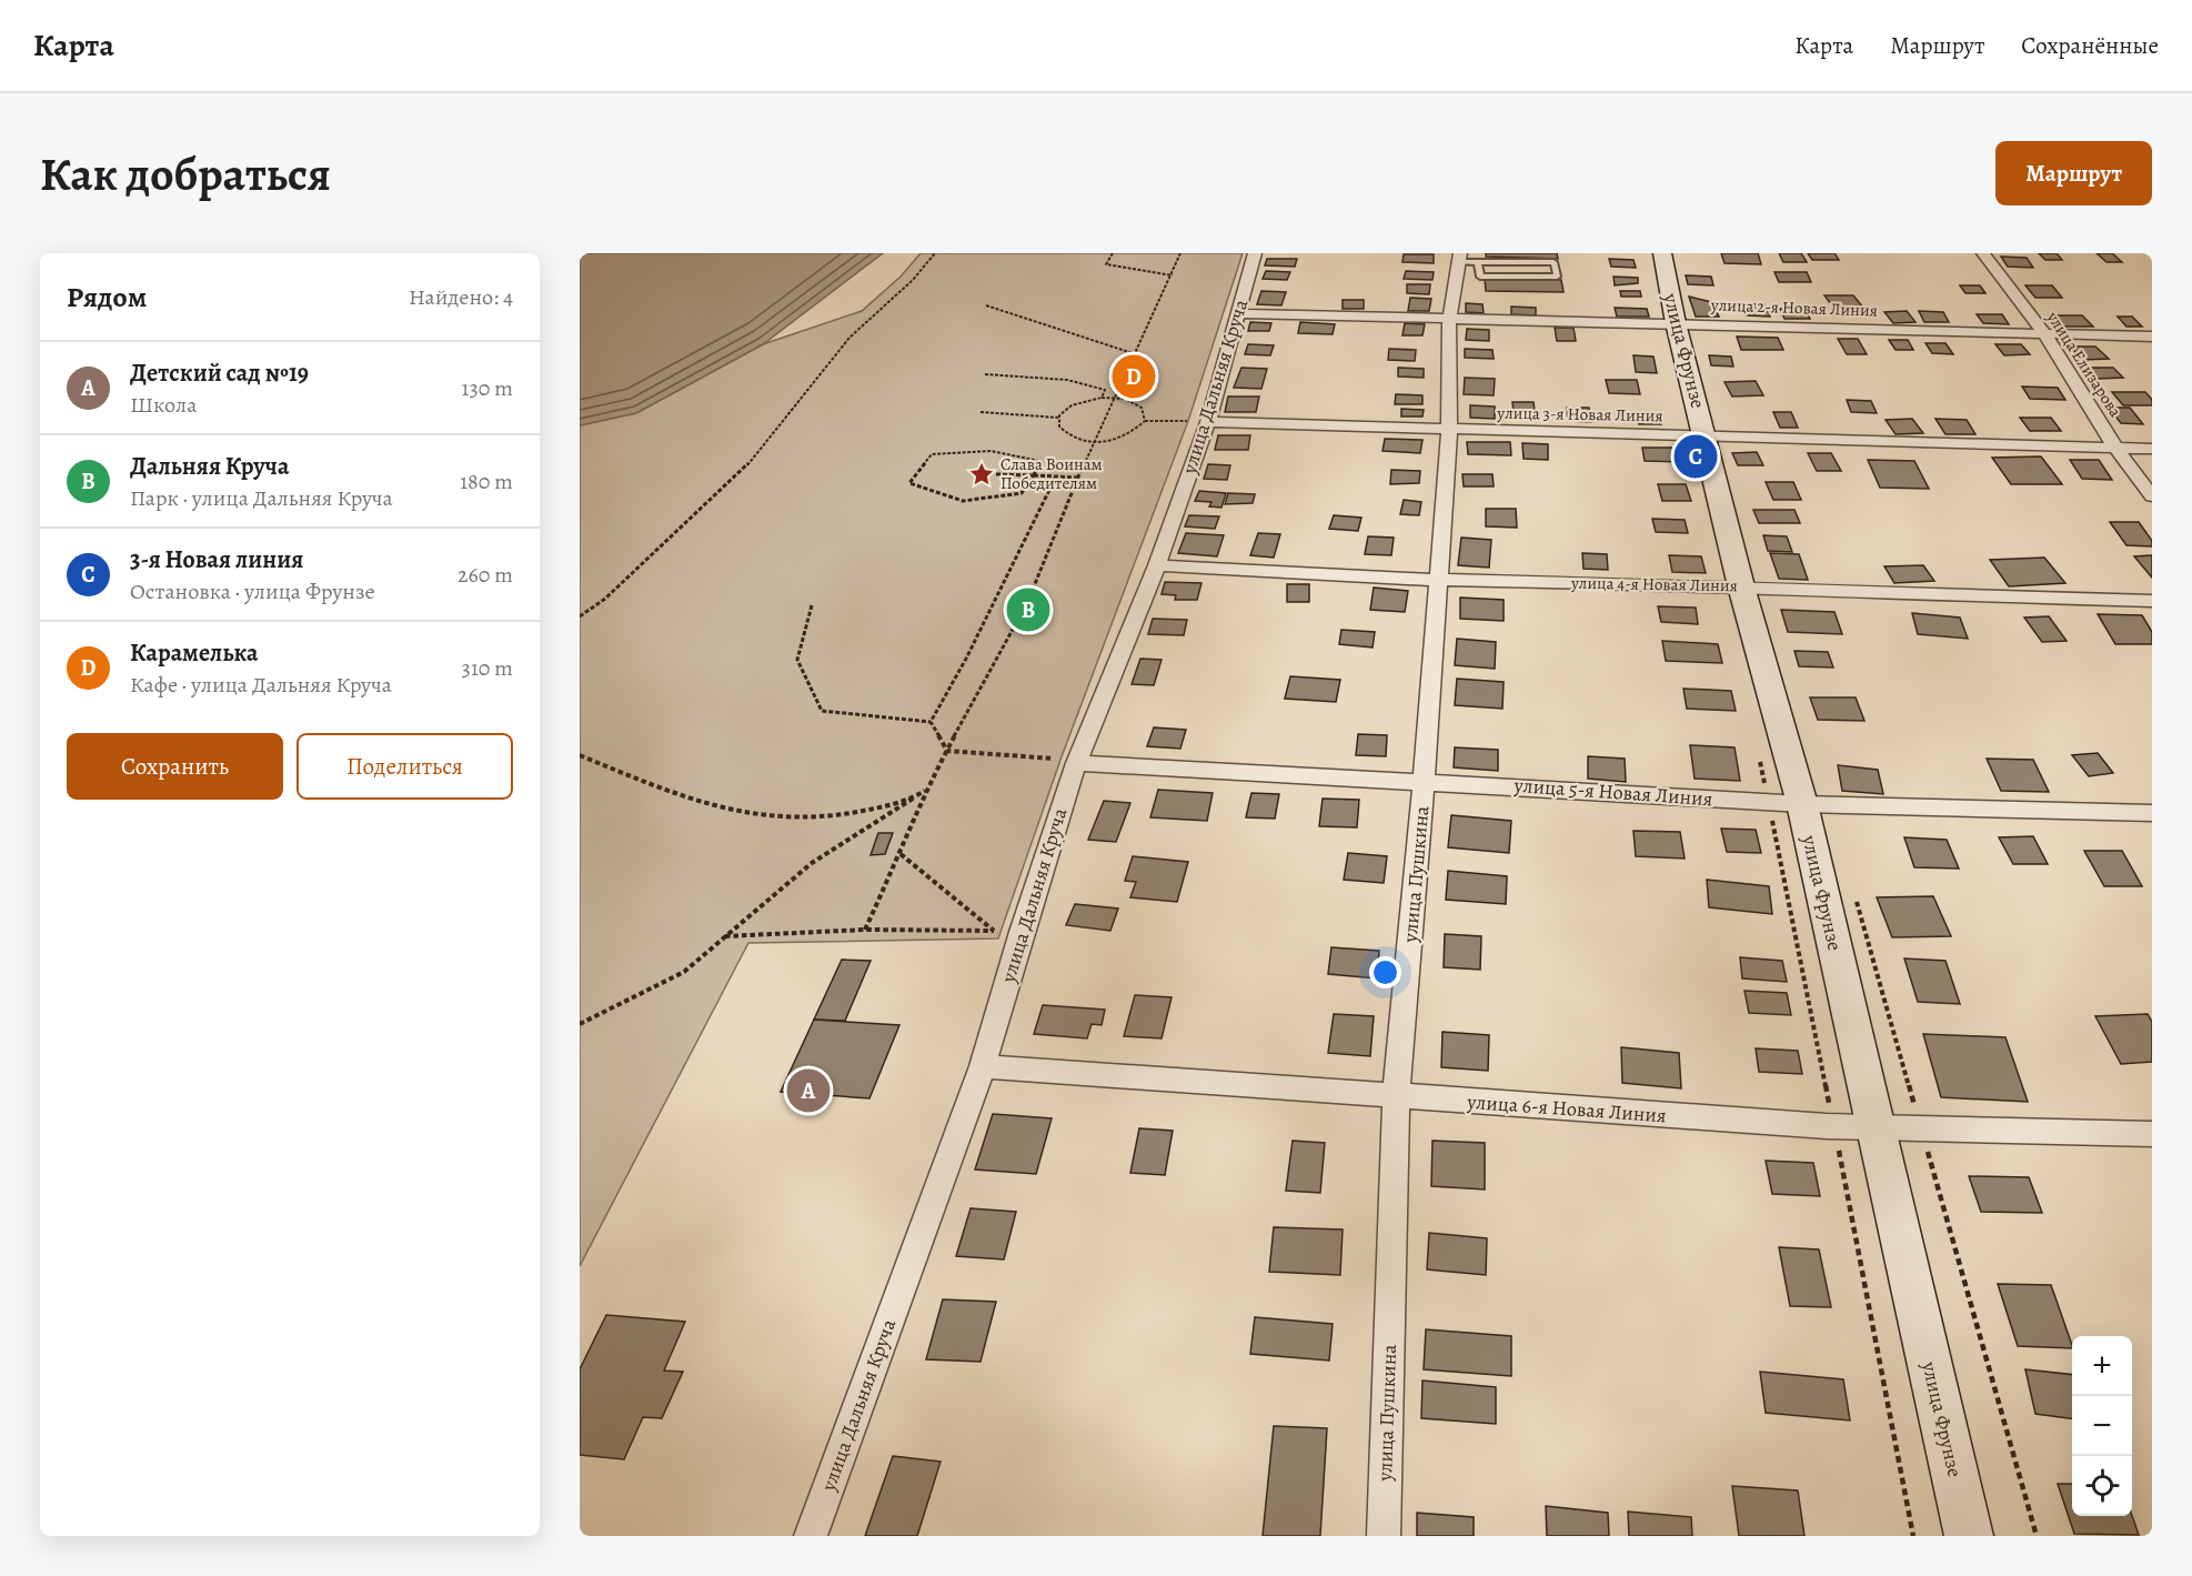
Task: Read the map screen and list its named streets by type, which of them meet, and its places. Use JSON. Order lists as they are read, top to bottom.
{
  "streets": {
    "main road": ["улица Фрунзе"],
    "street": [
      "улица 2-я Новая Линия",
      "улица Елизарова",
      "улица Дальняя Круча",
      "улица 3-я Новая Линия",
      "улица 4-я Новая Линия",
      "улица 5-я Новая Линия",
      "улица Пушкина",
      "улица 6-я Новая Линия"
    ]
  },
  "crossings": [
    ["улица 2-я Новая Линия", "улица Фрунзе"],
    ["улица 2-я Новая Линия", "улица Елизарова"],
    ["улица 2-я Новая Линия", "улица Дальняя Круча"],
    ["улица 2-я Новая Линия", "улица Пушкина"],
    ["улица Фрунзе", "улица 3-я Новая Линия"],
    ["улица Фрунзе", "улица 4-я Новая Линия"],
    ["улица Фрунзе", "улица 5-я Новая Линия"],
    ["улица Фрунзе", "улица 6-я Новая Линия"],
    ["улица Елизарова", "улица 3-я Новая Линия"],
    ["улица Дальняя Круча", "улица 3-я Новая Линия"],
    ["улица Дальняя Круча", "улица 4-я Новая Линия"],
    ["улица Дальняя Круча", "улица 5-я Новая Линия"],
    ["улица Дальняя Круча", "улица 6-я Новая Линия"],
    ["улица 3-я Новая Линия", "улица Пушкина"],
    ["улица 4-я Новая Линия", "улица Пушкина"],
    ["улица 5-я Новая Линия", "улица Пушкина"],
    ["улица Пушкина", "улица 6-я Новая Линия"]
  ],
  "places": {
    "place": ["Слава Воинам Победителям"]
  },
  "page": {
    "header": "Карта",
    "nav": ["Карта", "Маршрут", "Сохранённые"],
    "buttons": [
      "Маршрут",
      ["Сохранить", "Поделиться"]
    ],
    "title": "Как добраться",
    "heading": ["Рядом", "Найдено: 4"],
    "list": [
      {
        "mark": "A",
        "name": "Детский сад №19",
        "note": "Школа",
        "value": "130 m"
      },
      {
        "mark": "B",
        "name": "Дальняя Круча",
        "note": "Парк · улица Дальняя Круча",
        "value": "180 m"
      },
      {
        "mark": "C",
        "name": "3-я Новая линия",
        "note": "Остановка · улица Фрунзе",
        "value": "260 m"
      },
      {
        "mark": "D",
        "name": "Карамелька",
        "note": "Кафе · улица Дальняя Круча",
        "value": "310 m"
      }
    ],
    "pins": [
      "D",
      "C",
      "B",
      "A"
    ],
    "map_buttons": ["+", "−"]
  }
}
